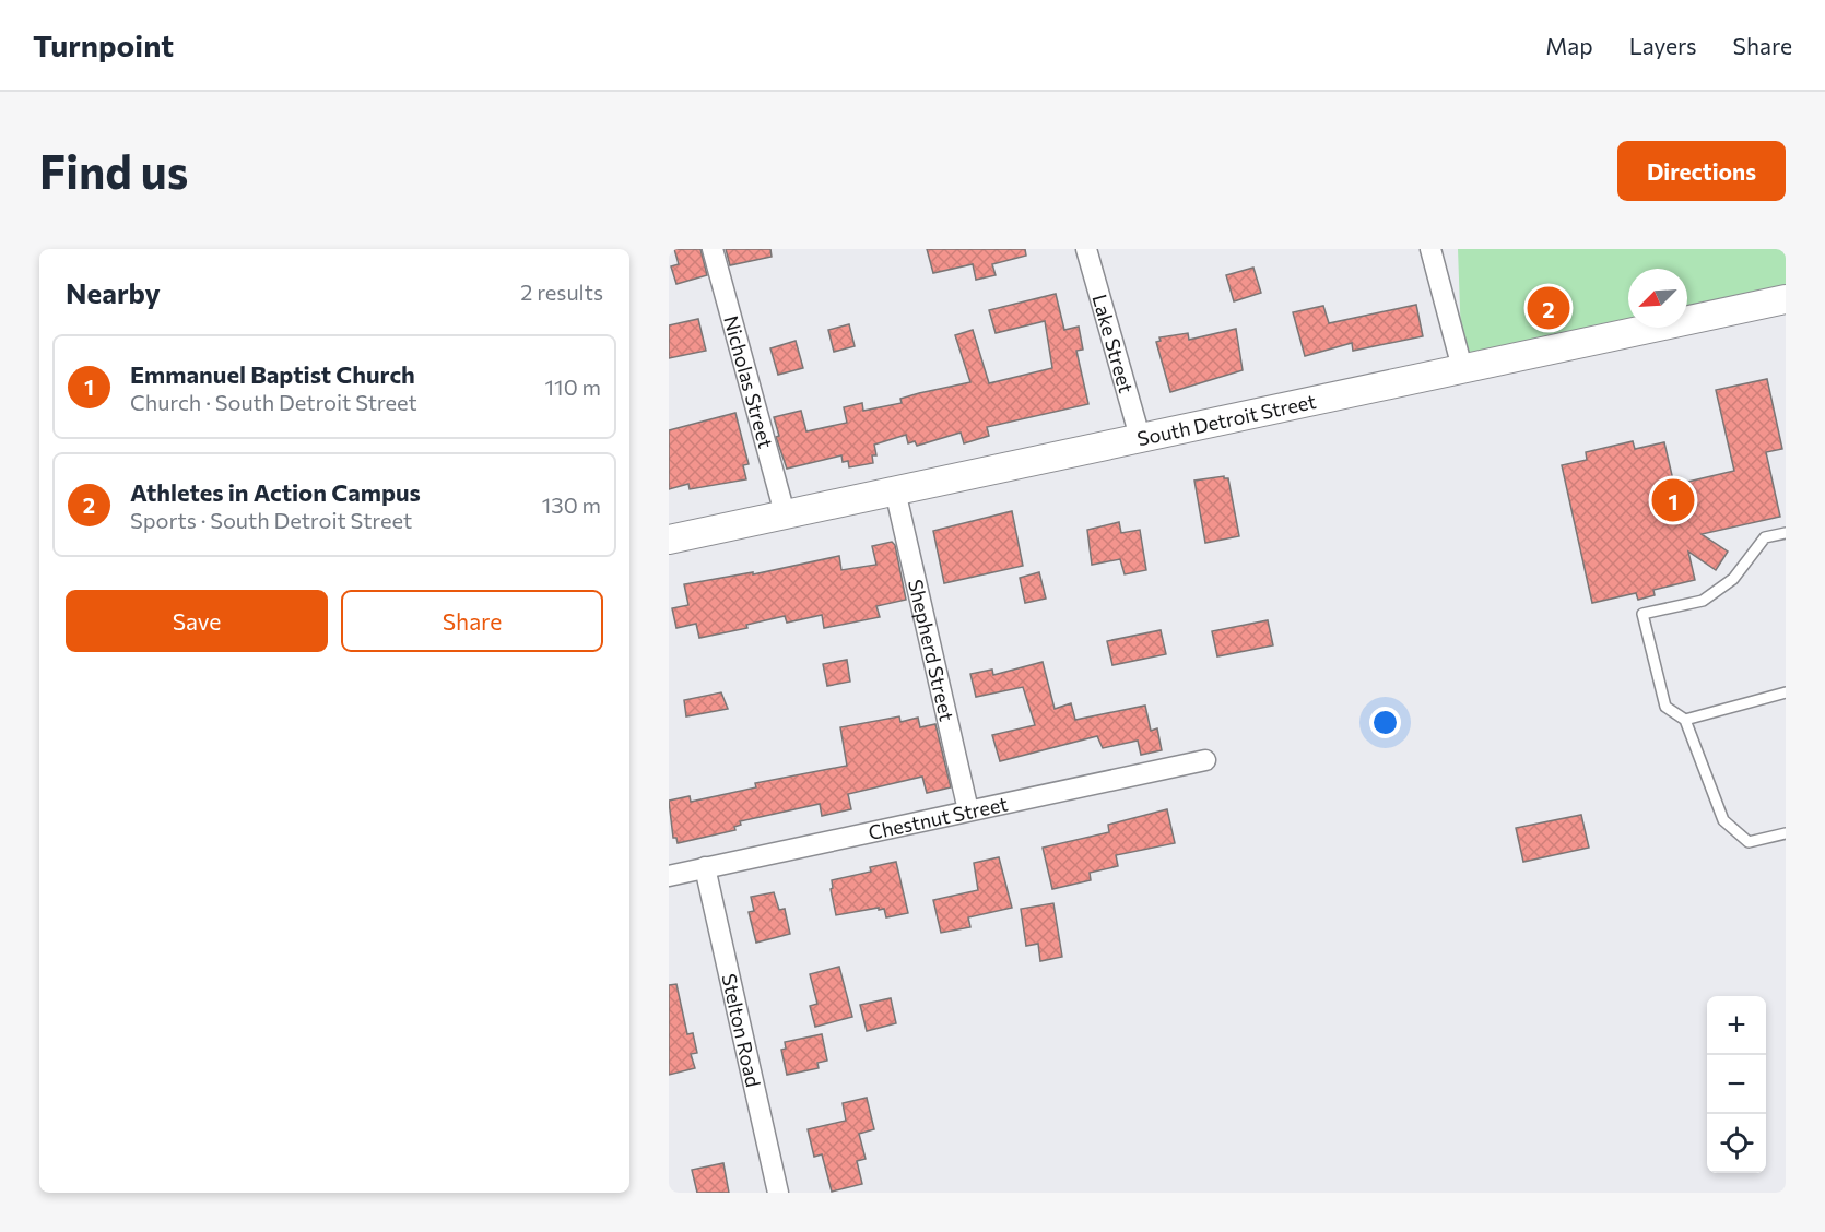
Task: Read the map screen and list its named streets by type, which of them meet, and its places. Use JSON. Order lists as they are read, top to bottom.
{
  "streets": {
    "main road": ["South Detroit Street"],
    "street": [
      "Lake Street",
      "Nicholas Street",
      "Shepherd Street",
      "Chestnut Street",
      "Stelton Road"
    ]
  },
  "crossings": [
    ["Lake Street", "South Detroit Street"],
    ["Nicholas Street", "South Detroit Street"],
    ["South Detroit Street", "Shepherd Street"],
    ["Shepherd Street", "Chestnut Street"],
    ["Chestnut Street", "Stelton Road"]
  ],
  "north": "bottom left",
  "page": {
    "header": "Turnpoint",
    "nav": ["Map", "Layers", "Share"],
    "buttons": [
      "Directions",
      ["Save", "Share"]
    ],
    "title": "Find us",
    "heading": ["Nearby", "2 results"],
    "pins": ["2", "1"],
    "list": [
      {
        "mark": "1",
        "name": "Emmanuel Baptist Church",
        "note": "Church · South Detroit Street",
        "value": "110 m"
      },
      {
        "mark": "2",
        "name": "Athletes in Action Campus",
        "note": "Sports · South Detroit Street",
        "value": "130 m"
      }
    ],
    "map_buttons": ["+", "−"]
  }
}
